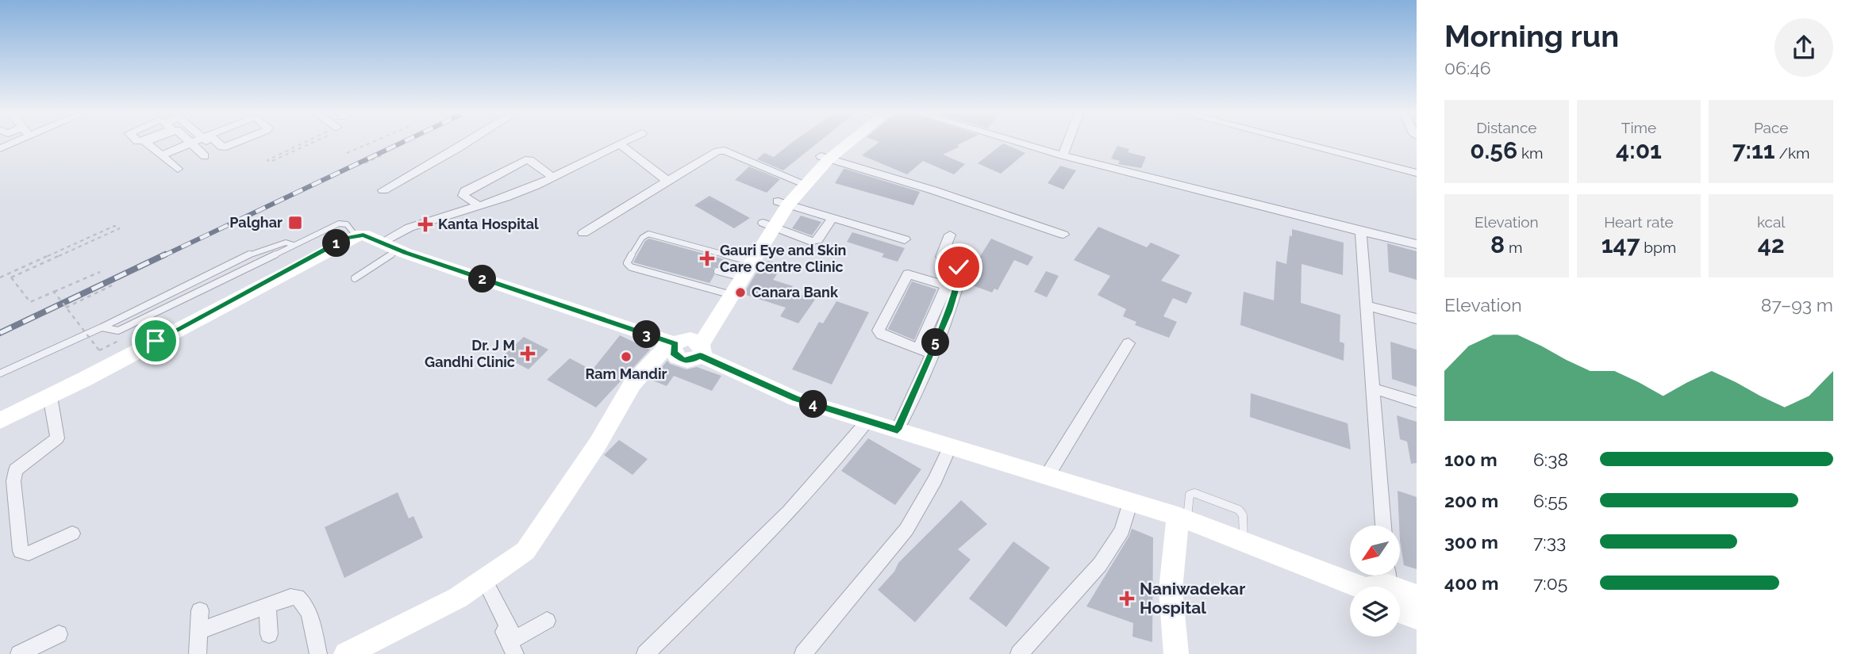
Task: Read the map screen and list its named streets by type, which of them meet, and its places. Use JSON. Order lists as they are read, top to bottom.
{
  "places": {
    "transit": ["Palghar"],
    "health": [
      "Kanta Hospital",
      "Gauri Eye and Skin Care Centre Clinic",
      "Dr. J M Gandhi Clinic",
      "Naniwadekar Hospital"
    ],
    "other": ["Canara Bank", "Ram Mandir"]
  },
  "north": "bottom left",
  "page": {
    "heading": ["Morning run", "06:46"],
    "stats": [
      ["Distance", "0.56 km"],
      ["Time", "4:01"],
      ["Pace", "7:11 /km"],
      ["Elevation", "8 m"],
      ["Heart rate", "147 bpm"],
      ["kcal", "42"]
    ],
    "pins": [
      "1",
      "2",
      "3",
      "5",
      "4"
    ],
    "chart": ["Elevation", "87–93 m"],
    "list": [
      {
        "name": "100 m",
        "note": "6:38"
      },
      {
        "name": "200 m",
        "note": "6:55"
      },
      {
        "name": "300 m",
        "note": "7:33"
      },
      {
        "name": "400 m",
        "note": "7:05"
      }
    ]
  }
}
